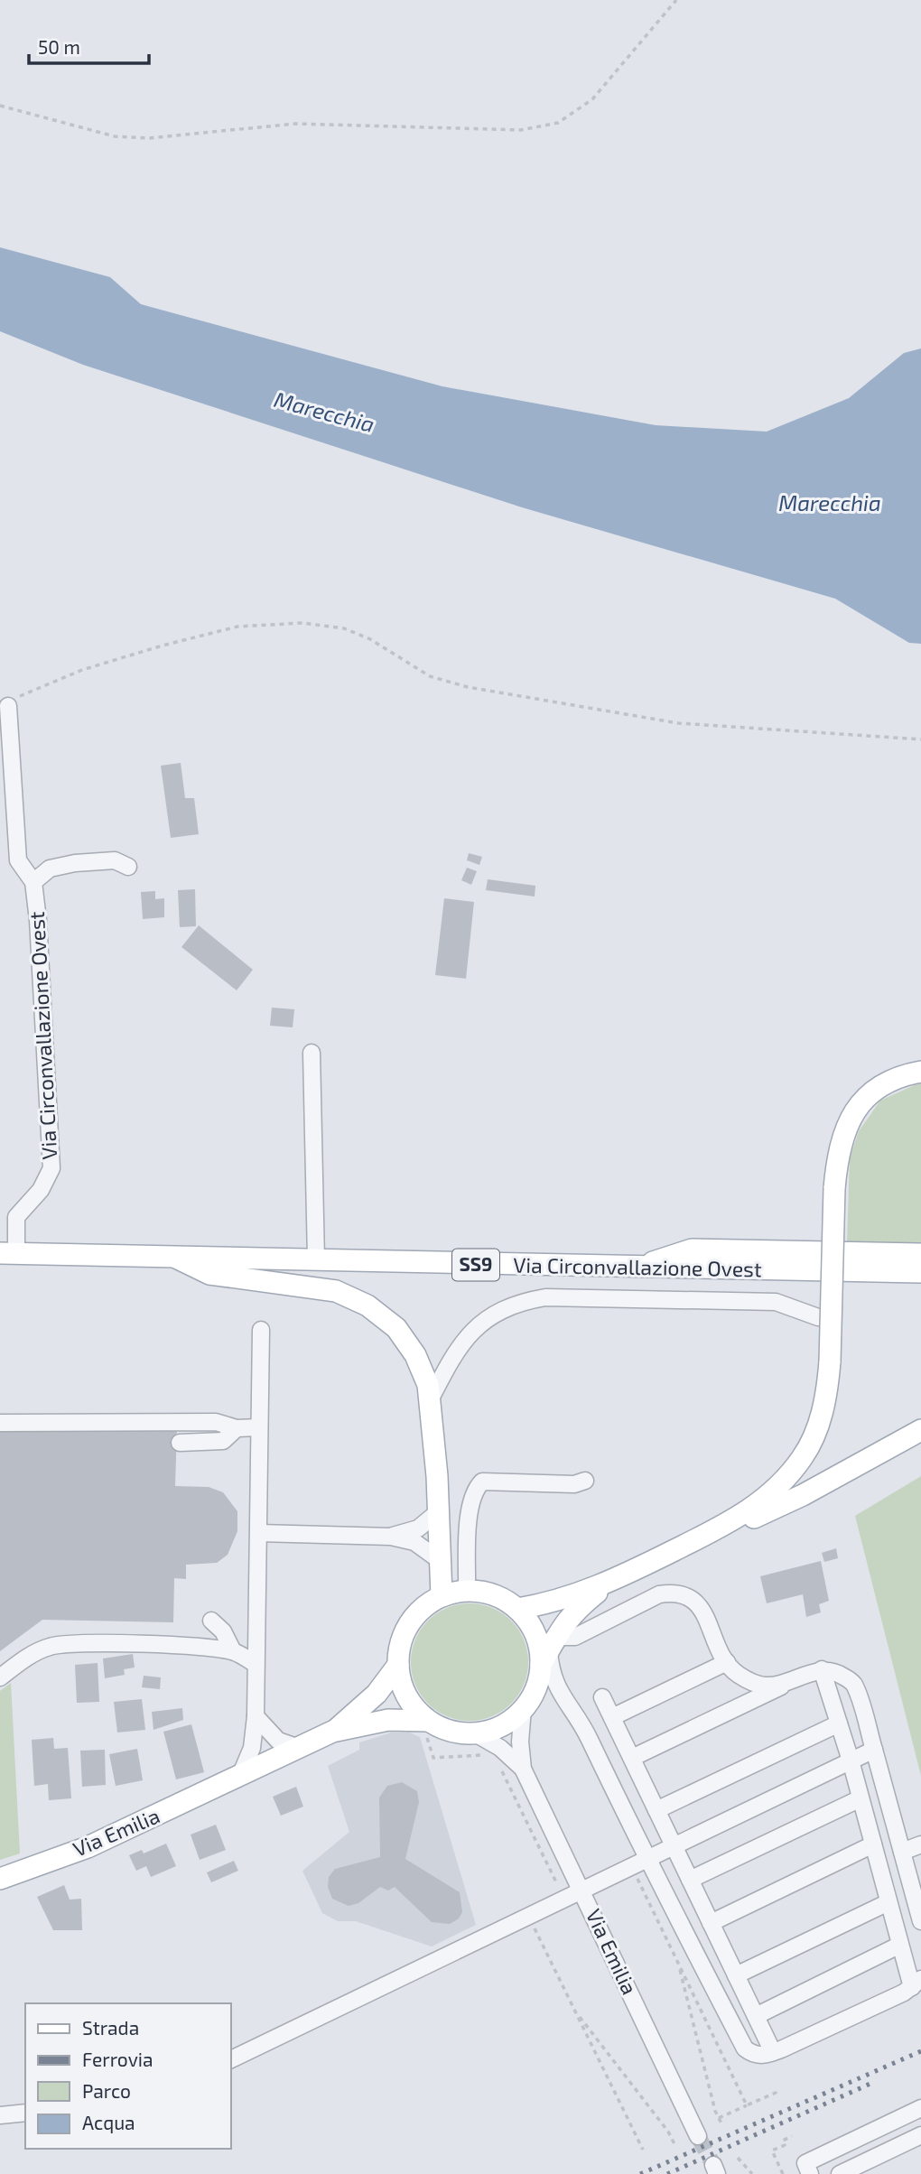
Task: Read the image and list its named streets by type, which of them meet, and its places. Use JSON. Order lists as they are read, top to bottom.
{
  "streets": {
    "main road": ["Via Circonvallazione Ovest", "SS9", "Via Emilia"]
  },
  "water": ["Marecchia"],
  "legend": [
    "Strada",
    "Ferrovia",
    "Parco",
    "Acqua"
  ],
  "scale_bar": "50 m"
}
